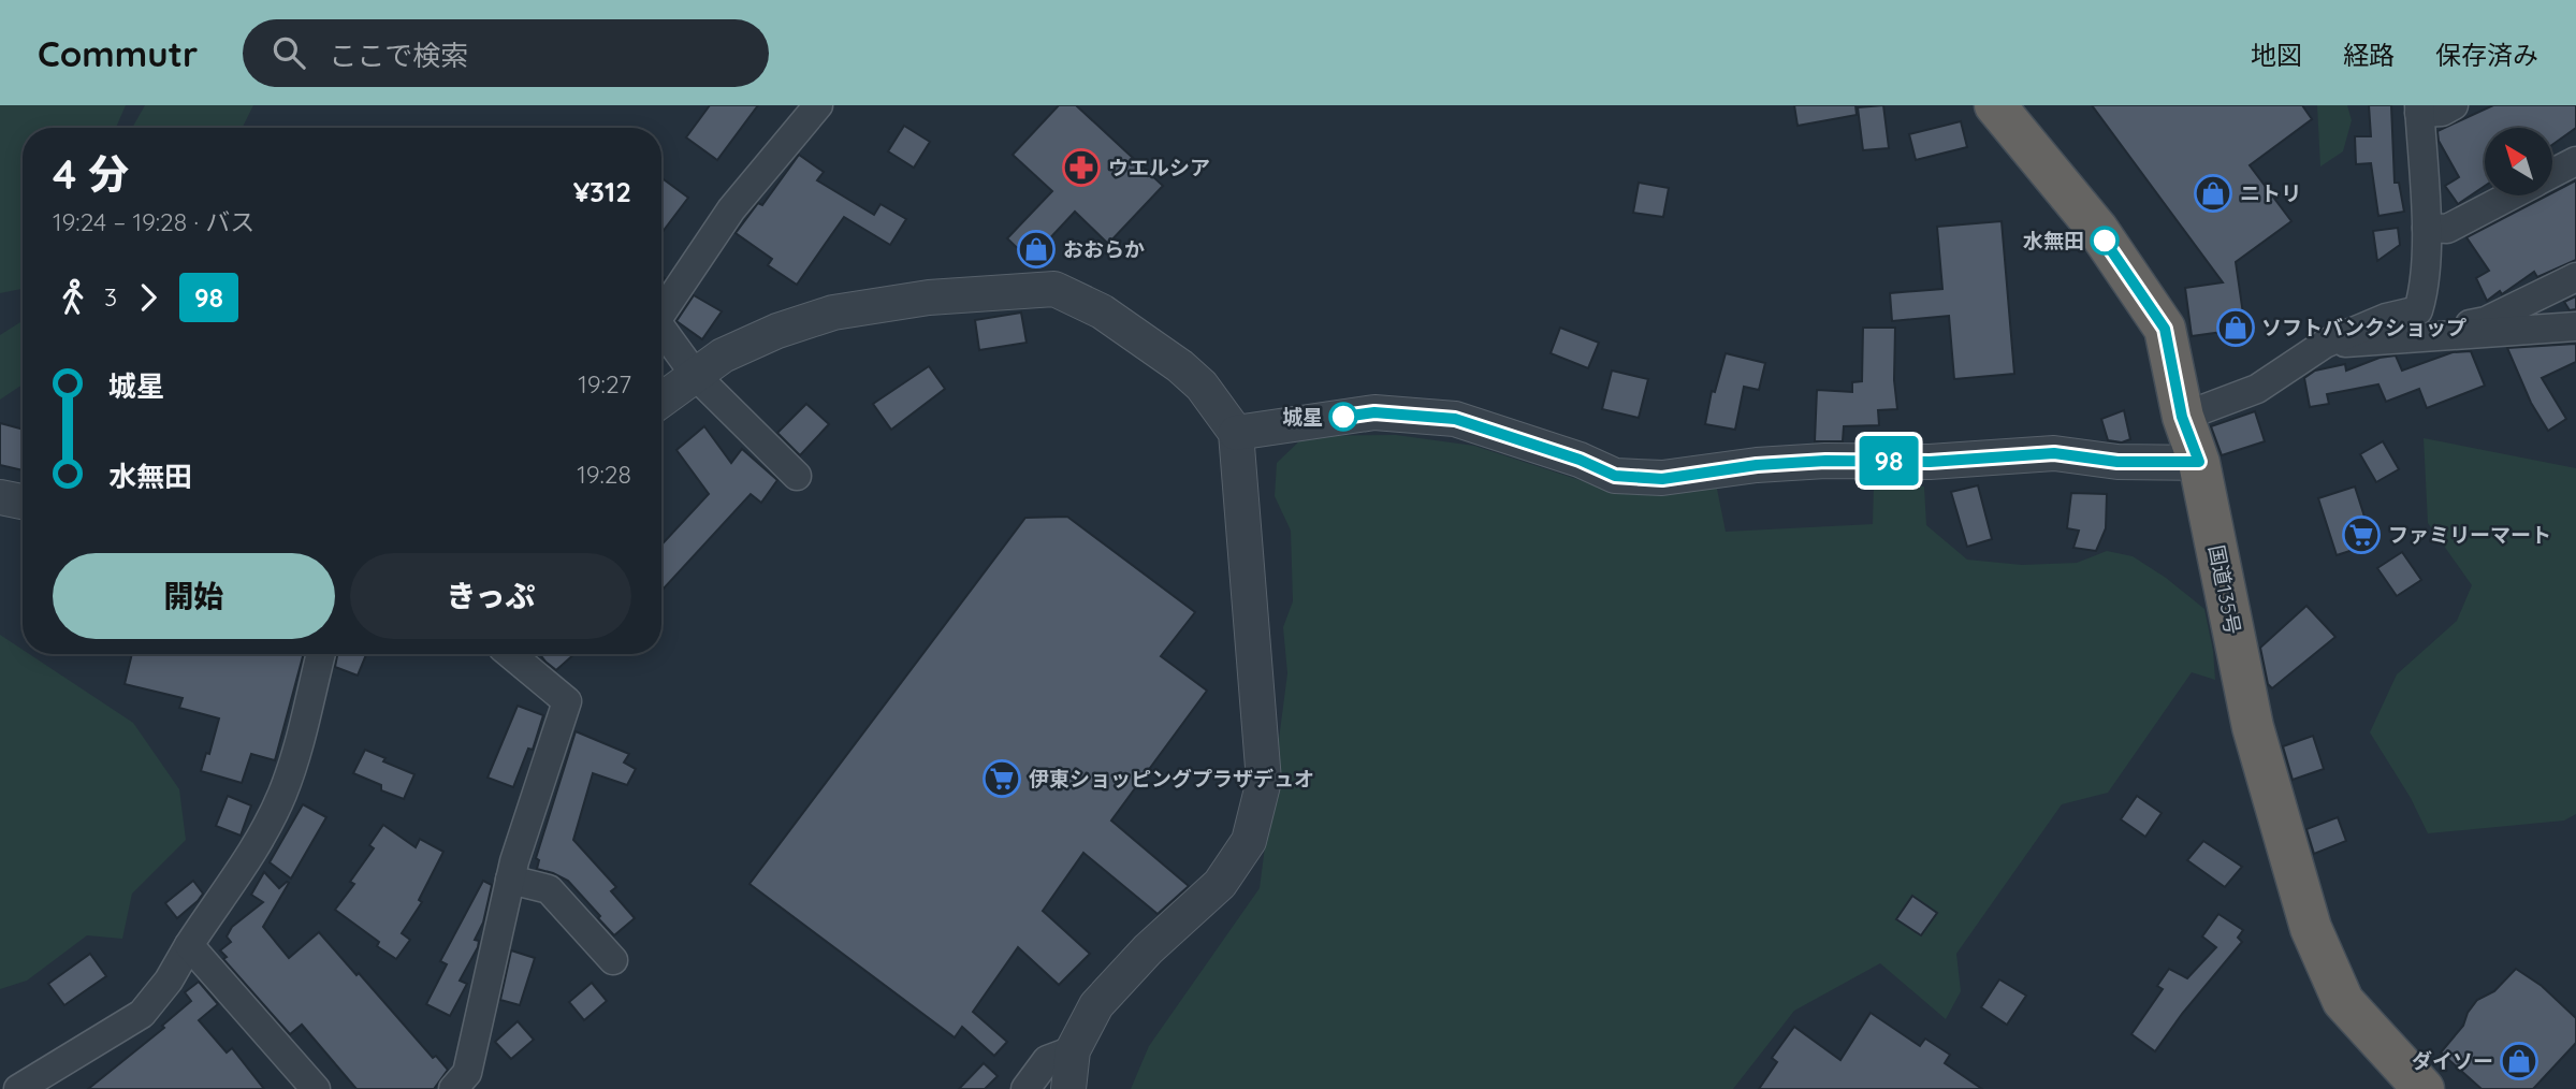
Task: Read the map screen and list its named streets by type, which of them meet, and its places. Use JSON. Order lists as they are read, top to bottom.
{
  "streets": {
    "highway": ["国道135号"]
  },
  "places": {
    "pharmacy": ["ウエルシア"],
    "shop": [
      "ニトリ",
      "おおらか",
      "ソフトバンクショップ",
      "ダイソー"
    ],
    "other": ["水無田", "城星"],
    "supermarket": ["ファミリーマート", "伊東ショッピングプラザデュオ"]
  },
  "lines": ["bus line 98"],
  "north": "top left",
  "page": {
    "header": "Commutr",
    "search": "ここで検索",
    "nav": ["地図", "経路", "保存済み"],
    "on_map": "98",
    "heading": ["4 分", "19:24 – 19:28 · バス", "¥312"],
    "legs": ["3", "98"],
    "list": [
      {
        "name": "城星",
        "value": "19:27"
      },
      {
        "name": "水無田",
        "value": "19:28"
      }
    ],
    "buttons": ["開始", "きっぷ"]
  }
}
